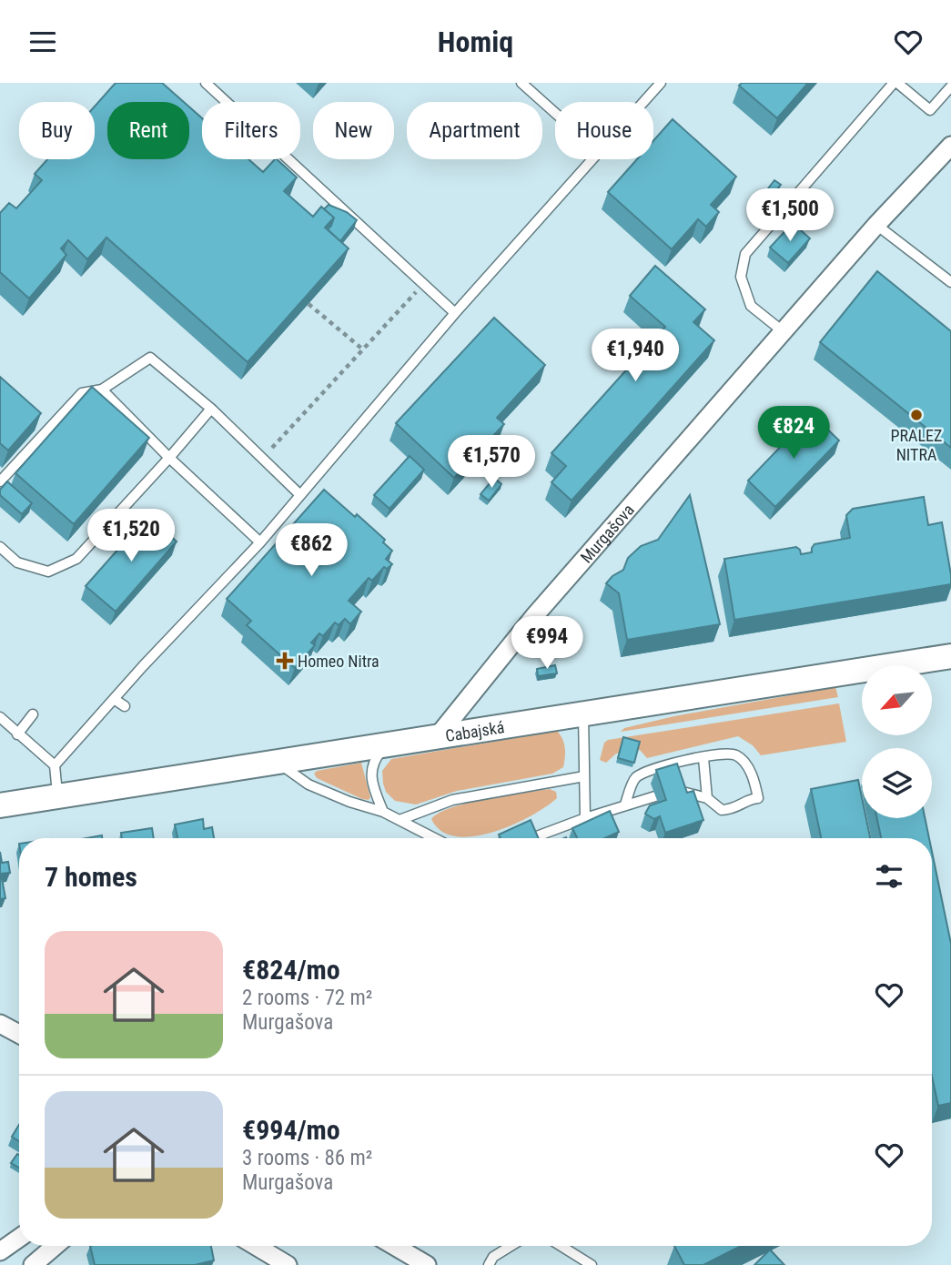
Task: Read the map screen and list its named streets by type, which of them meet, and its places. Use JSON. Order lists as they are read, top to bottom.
{
  "streets": {
    "main road": ["Cabajská"],
    "street": ["Murgašova"]
  },
  "crossings": [
    ["Murgašova", "Cabajská"]
  ],
  "places": {
    "other": ["PRALEZ NITRA"],
    "health": ["Homeo Nitra"]
  },
  "north": "bottom left",
  "page": {
    "header": "Homiq",
    "chip": [
      "Buy",
      "Rent",
      "Filters",
      "New",
      "Apartment",
      "House"
    ],
    "price": [
      "€1,500",
      "€1,940",
      "€824",
      "€1,570",
      "€1,520",
      "€862",
      "€994"
    ],
    "heading": "7 homes",
    "list": [
      {
        "name": "€824/mo",
        "note": "2 rooms · 72 m² · Murgašova"
      },
      {
        "name": "€994/mo",
        "note": "3 rooms · 86 m² · Murgašova"
      }
    ]
  }
}
